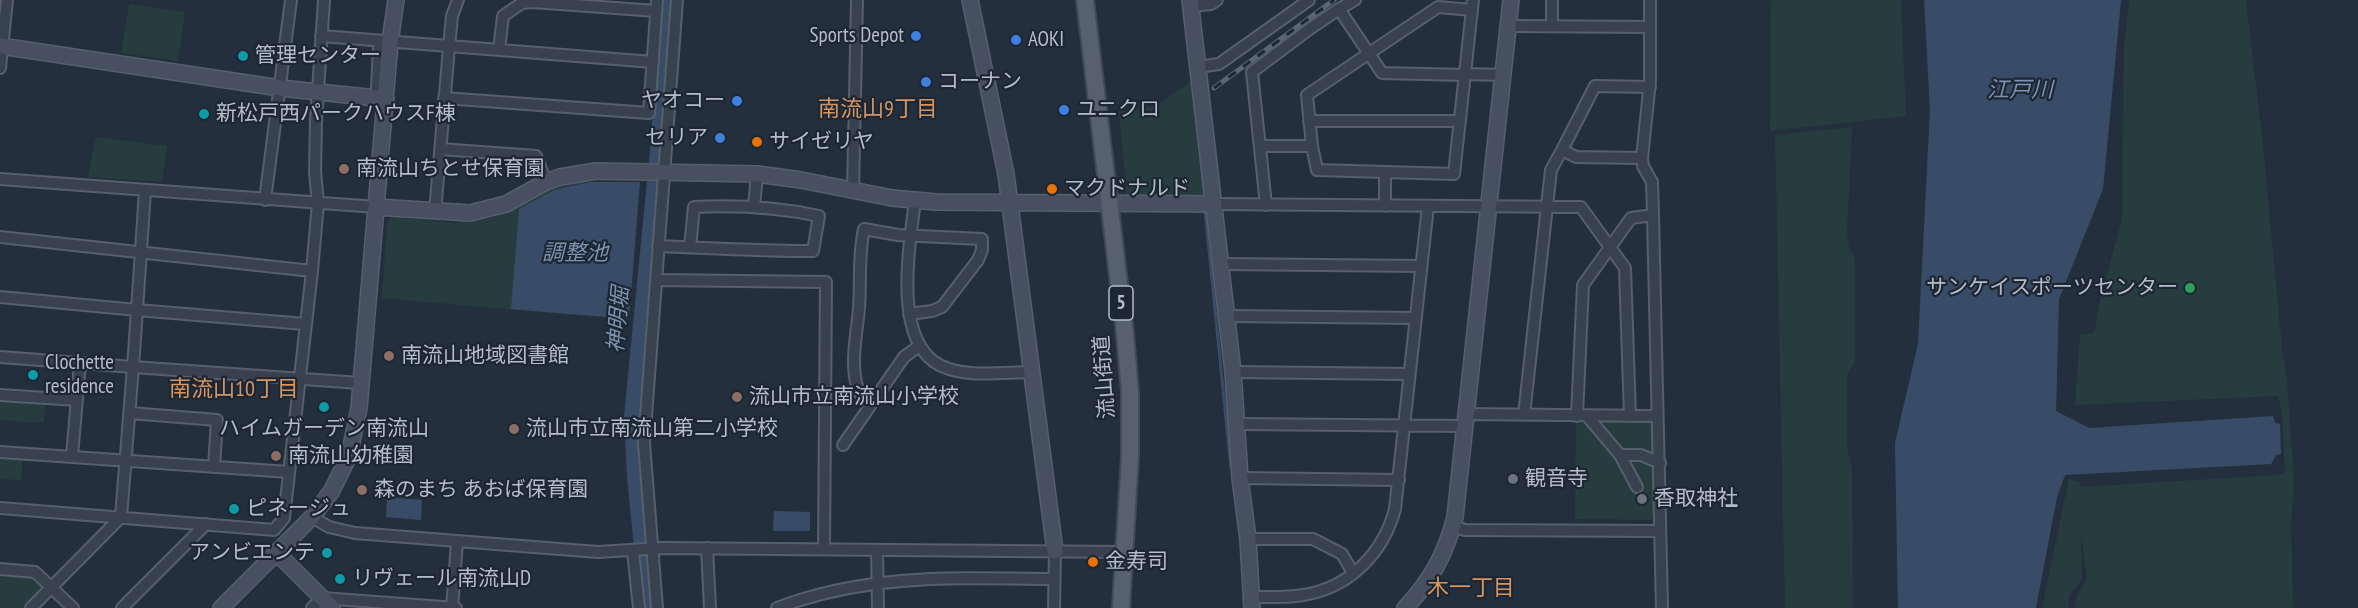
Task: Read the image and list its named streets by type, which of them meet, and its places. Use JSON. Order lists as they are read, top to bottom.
{
  "streets": {
    "main road": ["5", "流山街道"]
  },
  "districts": ["南流山9丁目", "南流山10丁目", "木一丁目"],
  "water": ["江戸川", "調整池", "神明堀"],
  "places": [
    "Sports Depot",
    "AOKI",
    "管理センター",
    "コーナン",
    "ヤオコー",
    "ユニクロ",
    "新松戸西パークハウスF棟",
    "セリア",
    "サイゼリヤ",
    "南流山ちとせ保育園",
    "マクドナルド",
    "サンケイスポーツセンター",
    "南流山地域図書館",
    "Clochette residence",
    "流山市立南流山小学校",
    "ハイムガーデン南流山",
    "流山市立南流山第二小学校",
    "南流山幼稚園",
    "観音寺",
    "森のまち あおば保育園",
    "香取神社",
    "ピネージュ",
    "アンビエンテ",
    "金寿司",
    "リヴェール南流山D"
  ]
}
